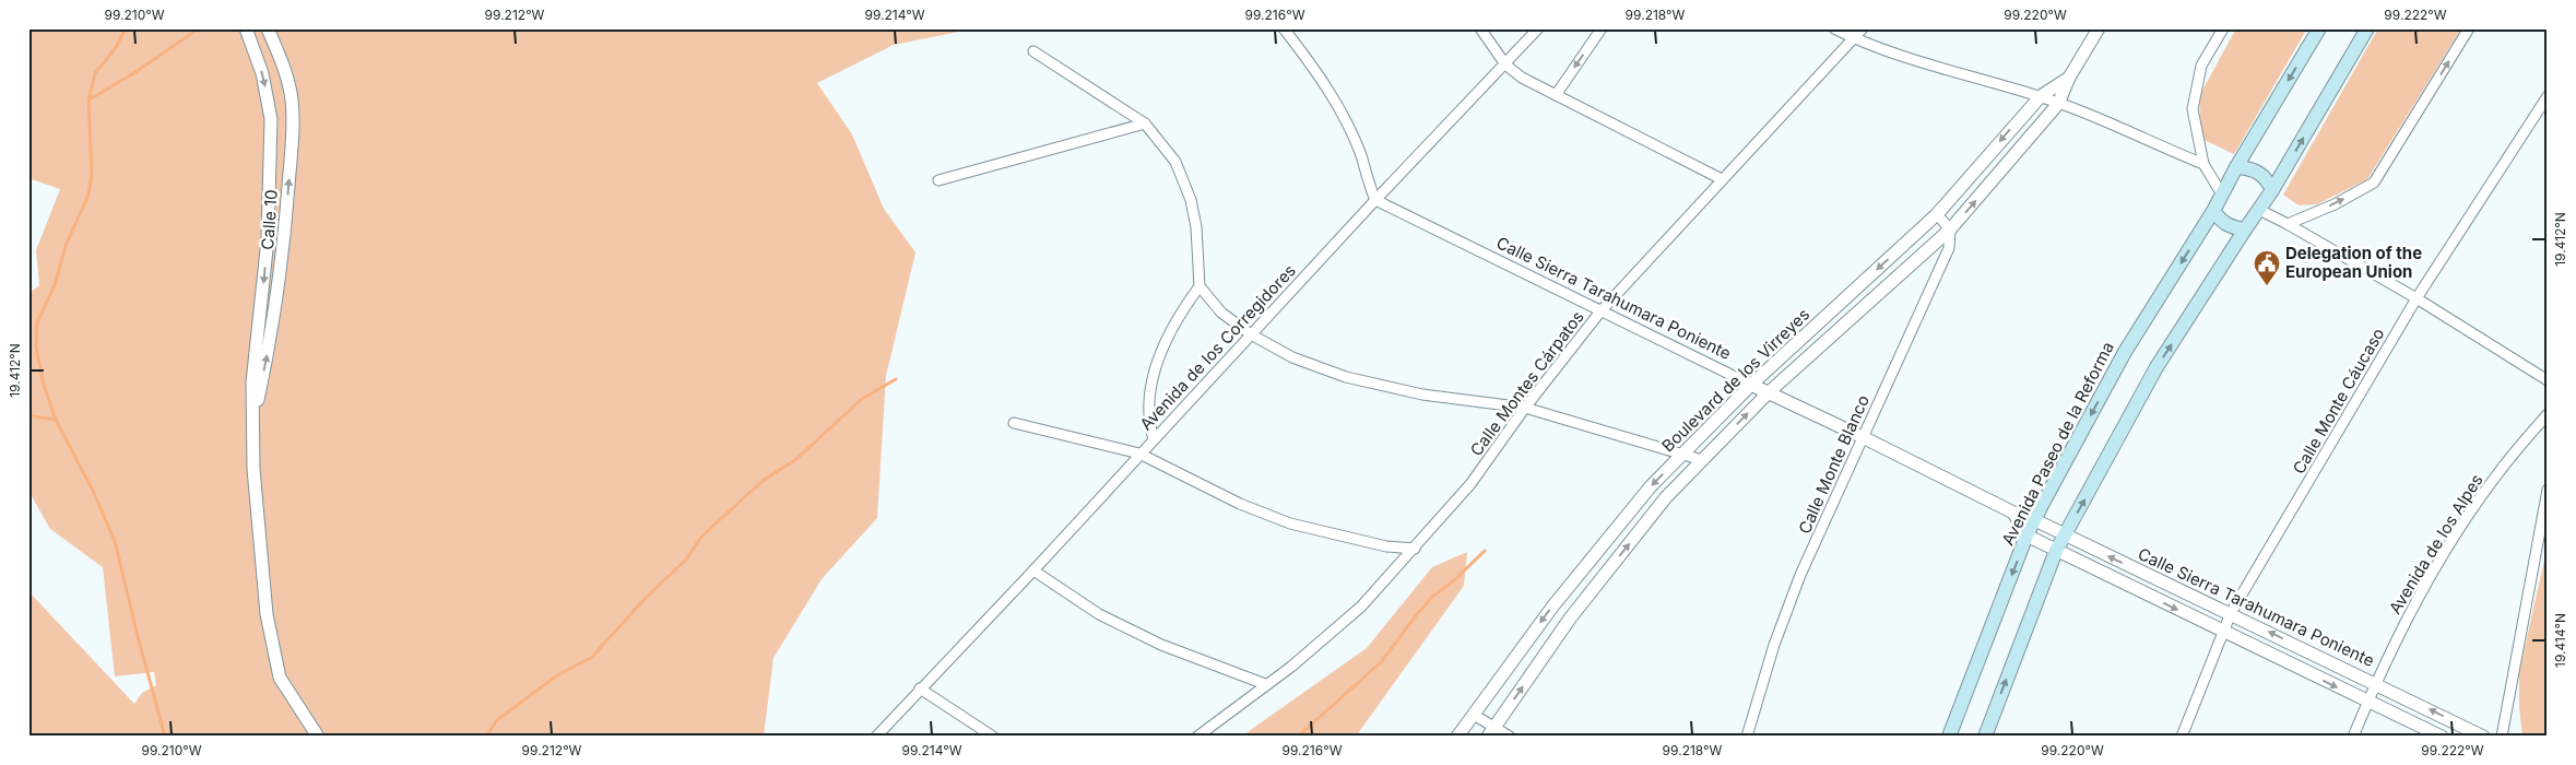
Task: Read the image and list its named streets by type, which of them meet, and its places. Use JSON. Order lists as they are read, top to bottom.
{
  "streets": {
    "main road": ["Avenida Paseo de la Reforma"],
    "street": [
      "Calle 10",
      "Calle Sierra Tarahumara Poniente",
      "Avenida de los Corregidores",
      "Boulevard de los Virreyes",
      "Calle Montes Cárpatos",
      "Calle Monte Cáucaso",
      "Calle Monte Blanco",
      "Avenida de los Alpes"
    ]
  },
  "crossings": [
    ["Calle Sierra Tarahumara Poniente", "Avenida de los Corregidores"],
    ["Calle Sierra Tarahumara Poniente", "Boulevard de los Virreyes"],
    ["Calle Sierra Tarahumara Poniente", "Calle Montes Cárpatos"],
    ["Calle Sierra Tarahumara Poniente", "Calle Monte Cáucaso"],
    ["Calle Sierra Tarahumara Poniente", "Avenida Paseo de la Reforma"],
    ["Calle Sierra Tarahumara Poniente", "Calle Monte Blanco"],
    ["Calle Sierra Tarahumara Poniente", "Avenida de los Alpes"],
    ["Boulevard de los Virreyes", "Calle Monte Blanco"]
  ],
  "places": {
    "public building": ["Delegation of the European Union"]
  },
  "coordinates": [
    "99.210°W",
    "99.212°W",
    "99.214°W",
    "99.216°W",
    "99.218°W",
    "99.220°W",
    "99.222°W",
    "19.412°N",
    "19.414°N"
  ]
}
